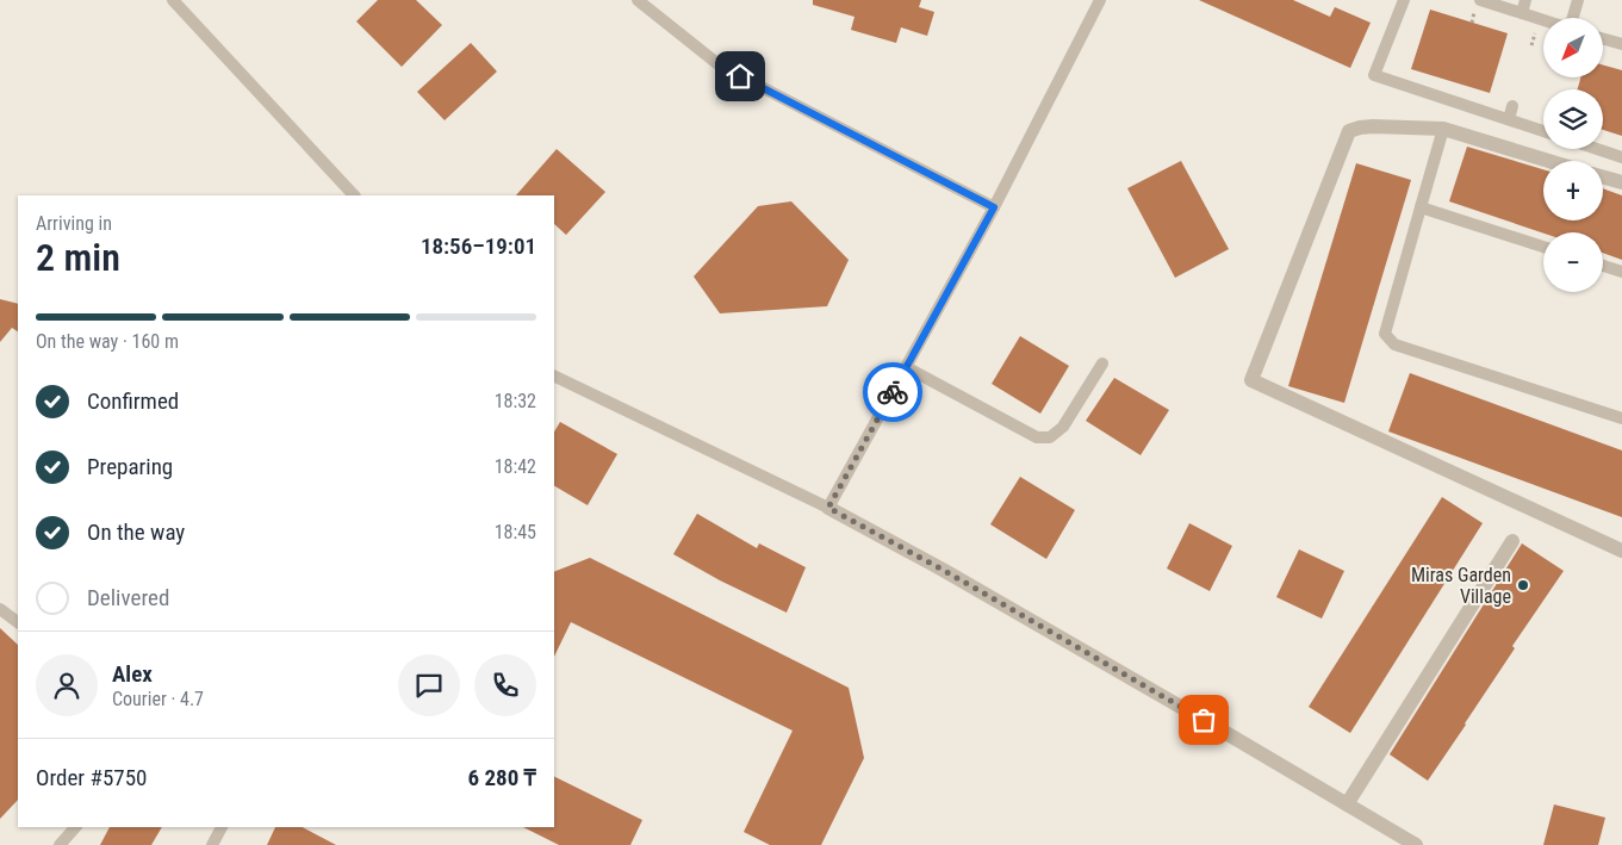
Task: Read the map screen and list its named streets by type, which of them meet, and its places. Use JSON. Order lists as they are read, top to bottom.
{
  "places": ["Miras Garden Village"],
  "north": "bottom left",
  "page": {
    "map_buttons": ["+", "−"],
    "heading": ["2 min", "Arriving in", "18:56–19:01"],
    "panel": [
      "Alex",
      "Courier · 4.7",
      "Order #5750",
      "6 280 ₸"
    ],
    "bar": "On the way · 160 m",
    "list": [
      ["Confirmed", "18:32"],
      ["Preparing", "18:42"],
      ["On the way", "18:45"],
      "Delivered"
    ]
  }
}
